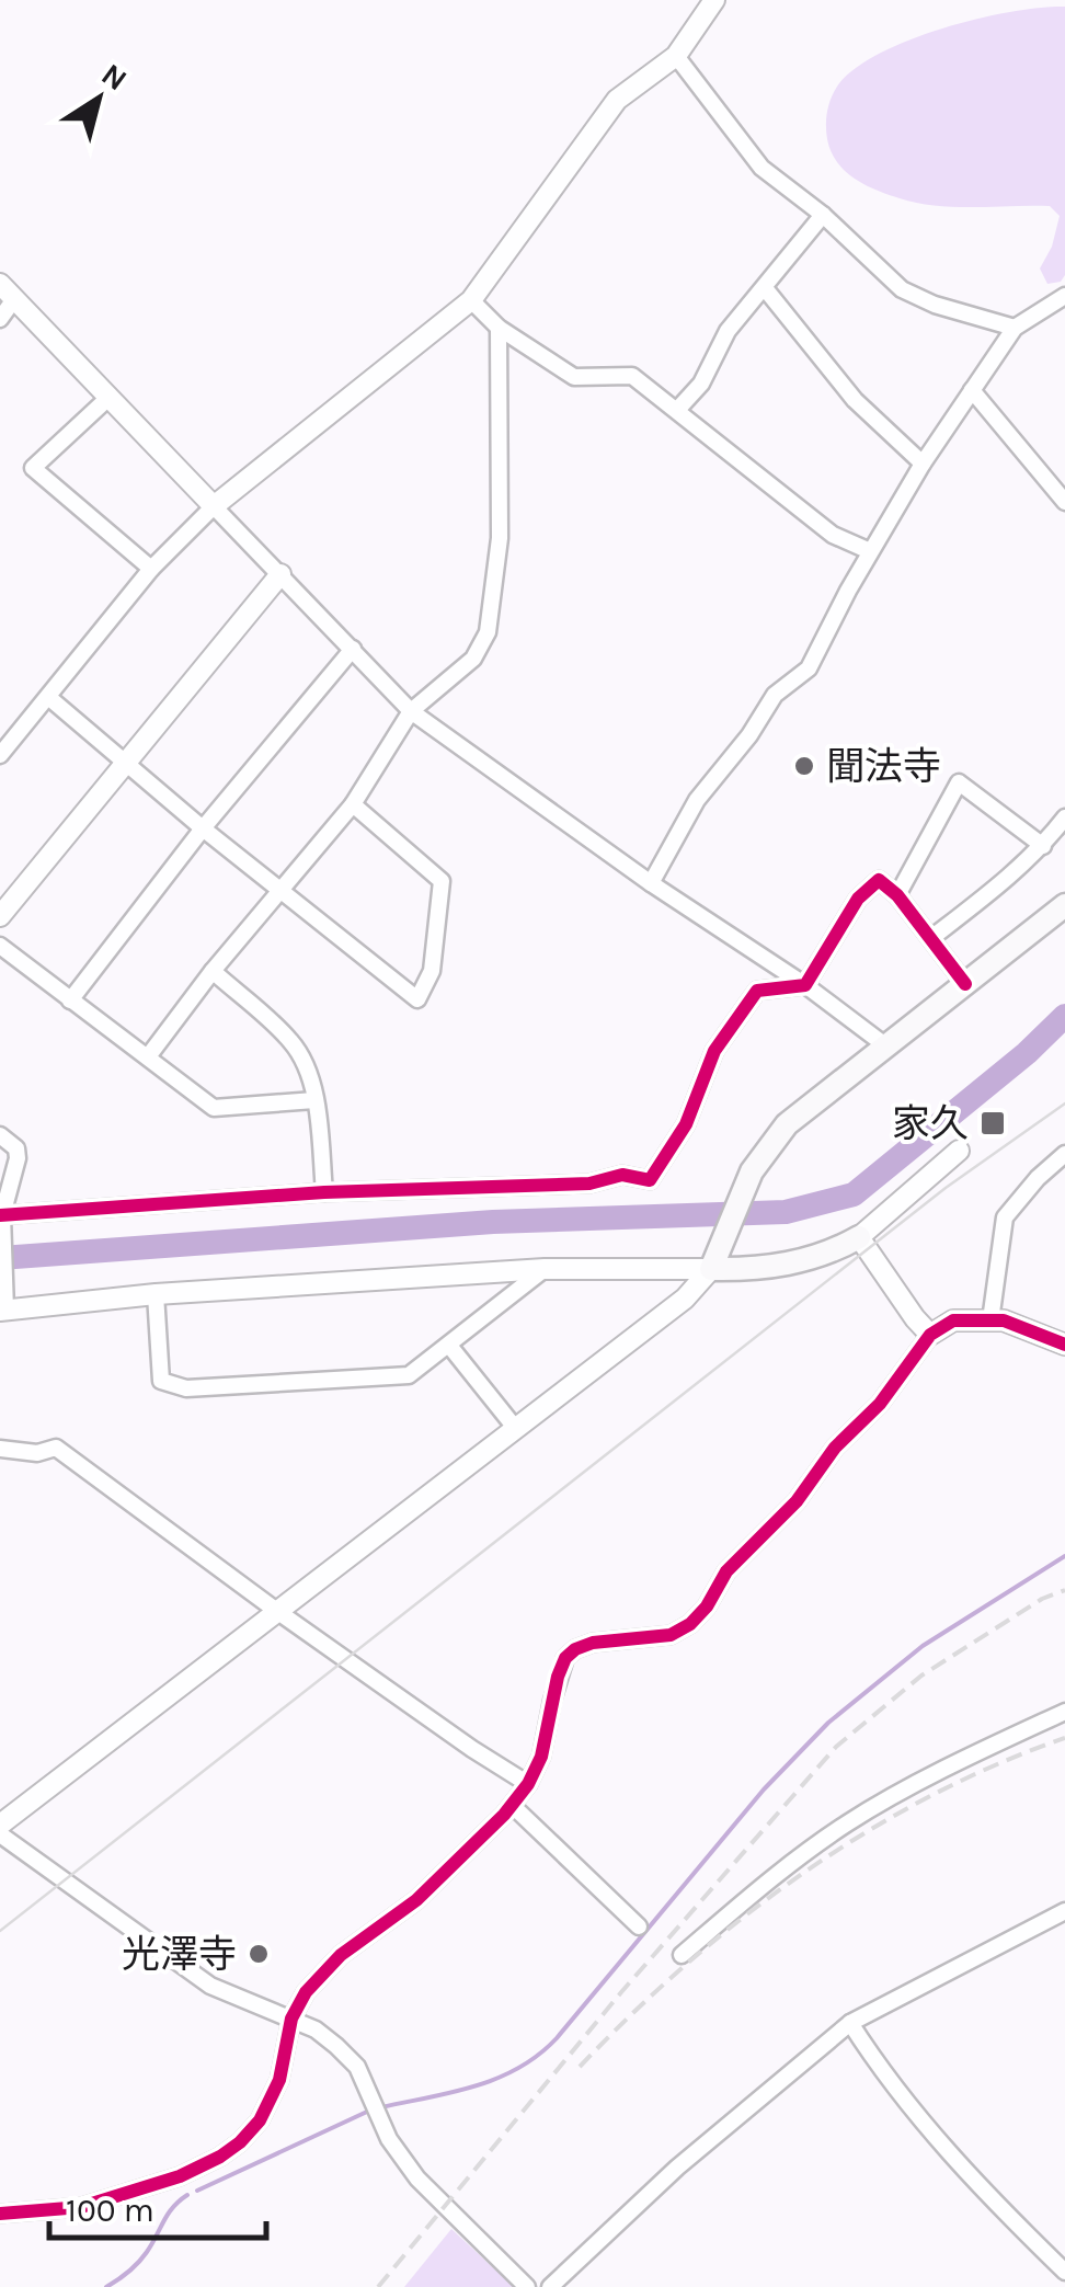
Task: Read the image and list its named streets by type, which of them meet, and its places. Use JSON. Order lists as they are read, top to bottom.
{
  "places": {
    "other": ["聞法寺", "光澤寺"],
    "transit": ["家久"]
  },
  "scale_bar": "100 m",
  "north": "top right"
}
